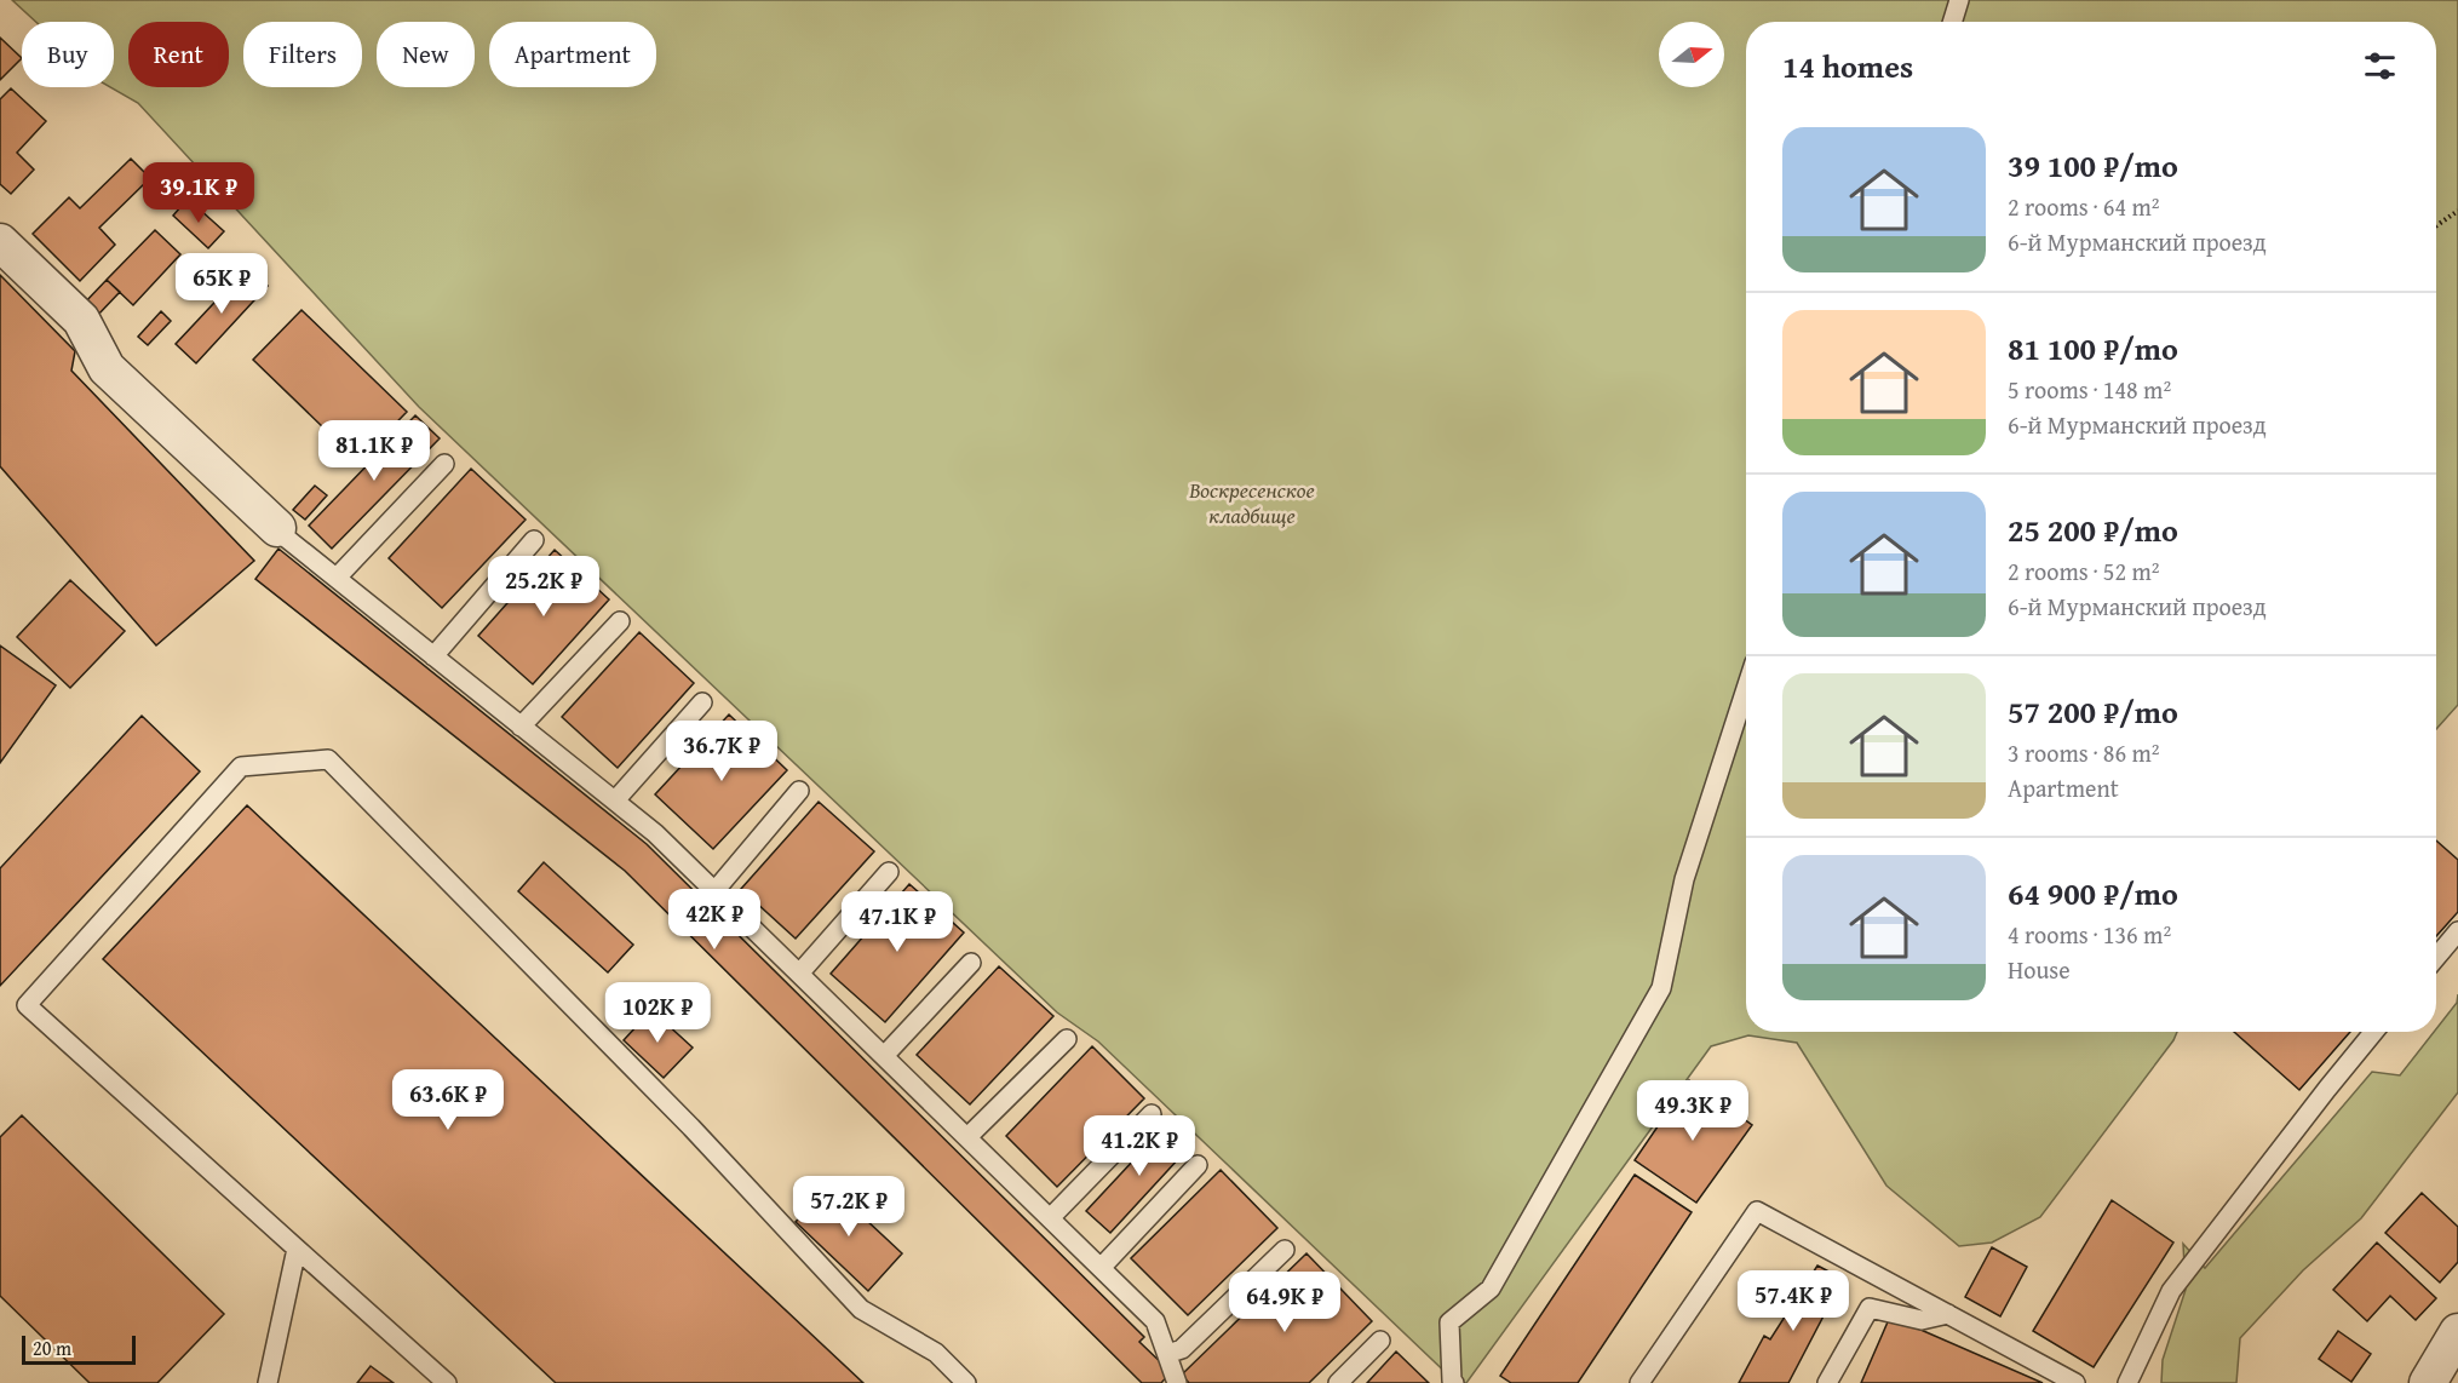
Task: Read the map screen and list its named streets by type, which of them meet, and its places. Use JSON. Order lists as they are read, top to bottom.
{
  "parks": ["Воскресенское кладбище"],
  "scale_bar": "20 m",
  "north": "right",
  "page": {
    "chip": [
      "Buy",
      "Rent",
      "Filters",
      "New",
      "Apartment"
    ],
    "heading": "14 homes",
    "list": [
      {
        "name": "39 100 ₽/mo",
        "note": "2 rooms · 64 m² · 6-й Мурманский проезд"
      },
      {
        "name": "81 100 ₽/mo",
        "note": "5 rooms · 148 m² · 6-й Мурманский проезд"
      },
      {
        "name": "25 200 ₽/mo",
        "note": "2 rooms · 52 m² · 6-й Мурманский проезд"
      },
      {
        "name": "57 200 ₽/mo",
        "note": "3 rooms · 86 m² · Apartment"
      },
      {
        "name": "64 900 ₽/mo",
        "note": "4 rooms · 136 m² · House"
      }
    ],
    "price": [
      "39.1K ₽",
      "65K ₽",
      "81.1K ₽",
      "25.2K ₽",
      "36.7K ₽",
      "42K ₽",
      "47.1K ₽",
      "102K ₽",
      "63.6K ₽",
      "49.3K ₽",
      "41.2K ₽",
      "57.2K ₽",
      "57.4K ₽",
      "64.9K ₽"
    ],
    "scale": "20 m"
  }
}
